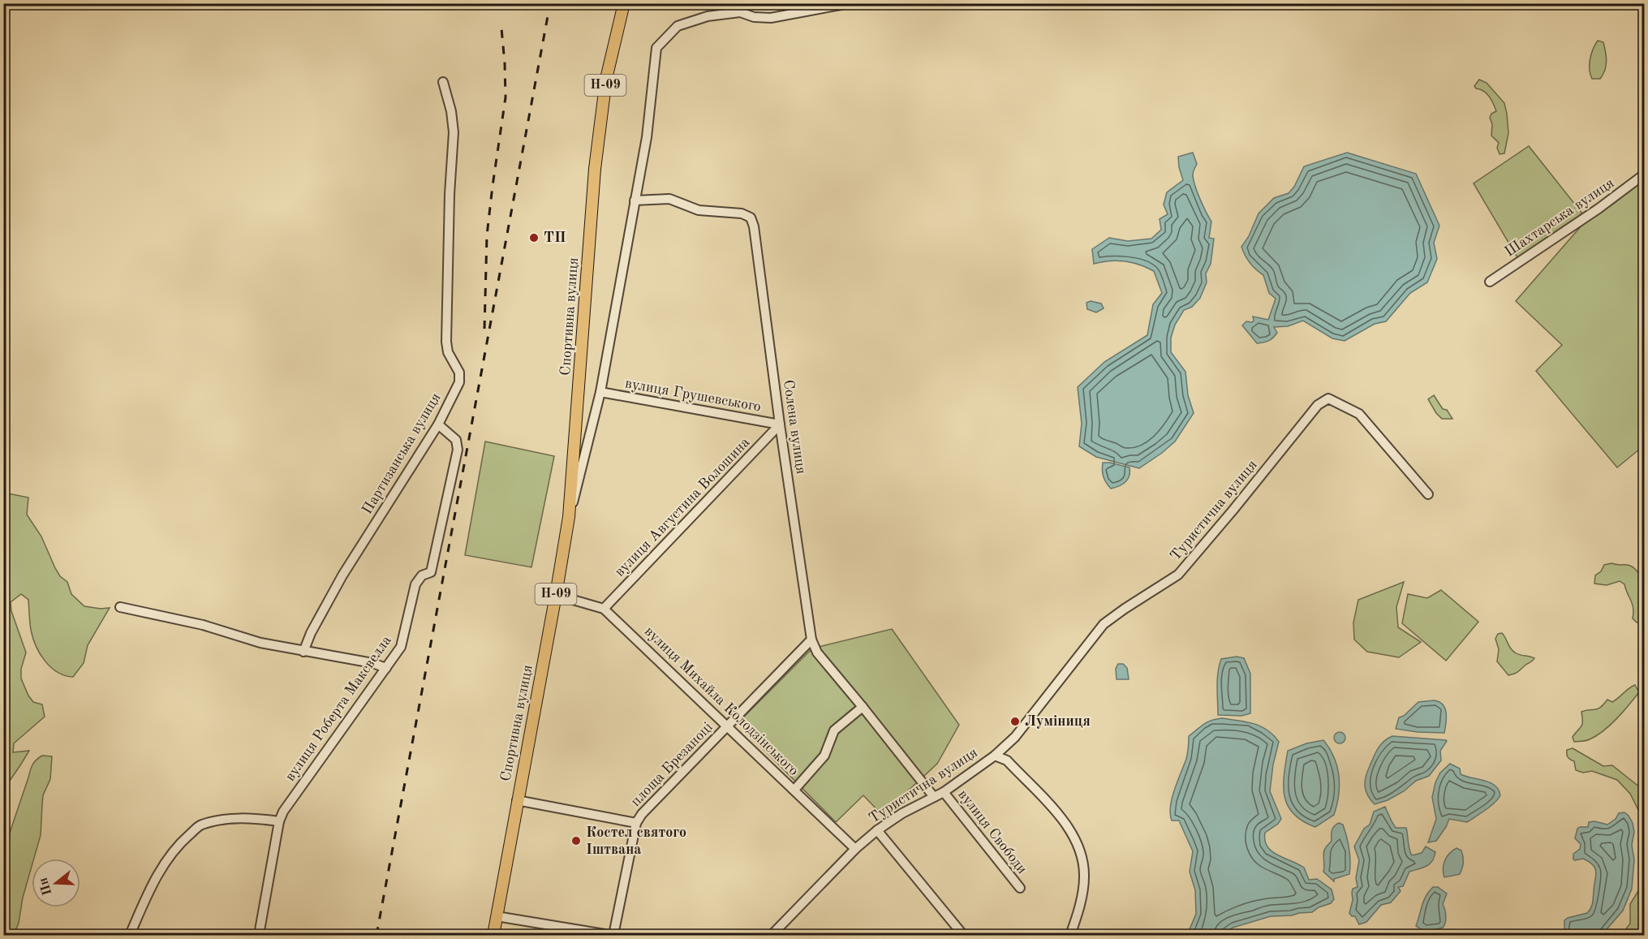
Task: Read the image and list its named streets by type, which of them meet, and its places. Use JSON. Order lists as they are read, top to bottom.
{
  "streets": {
    "main road": ["Н-09", "Спортивна вулиця"],
    "street": [
      "Шахтарська вулиця",
      "вулиця Грушевського",
      "Солена вулиця",
      "Партизанська вулиця",
      "вулиця Августина Волошина",
      "Туристична вулиця",
      "вулиця Михайла Колодзінського",
      "вулиця Роберта Максвелла",
      "площа Брезаноці",
      "вулиця Свободи"
    ]
  },
  "crossings": [
    ["Спортивна вулиця", "вулиця Грушевського"],
    ["Спортивна вулиця", "Солена вулиця"],
    ["Спортивна вулиця", "вулиця Михайла Колодзінського"],
    ["Спортивна вулиця", "площа Брезаноці"],
    ["вулиця Грушевського", "Солена вулиця"],
    ["вулиця Грушевського", "вулиця Августина Волошина"],
    ["Солена вулиця", "вулиця Августина Волошина"],
    ["Партизанська вулиця", "вулиця Роберта Максвелла"],
    ["вулиця Августина Волошина", "вулиця Михайла Колодзінського"],
    ["Туристична вулиця", "вулиця Михайла Колодзінського"],
    ["Туристична вулиця", "вулиця Свободи"],
    ["вулиця Михайла Колодзінського", "площа Брезаноці"]
  ],
  "places": ["ТП", "Луміниця", "Костел святого Іштвана"],
  "north": "left"
}
